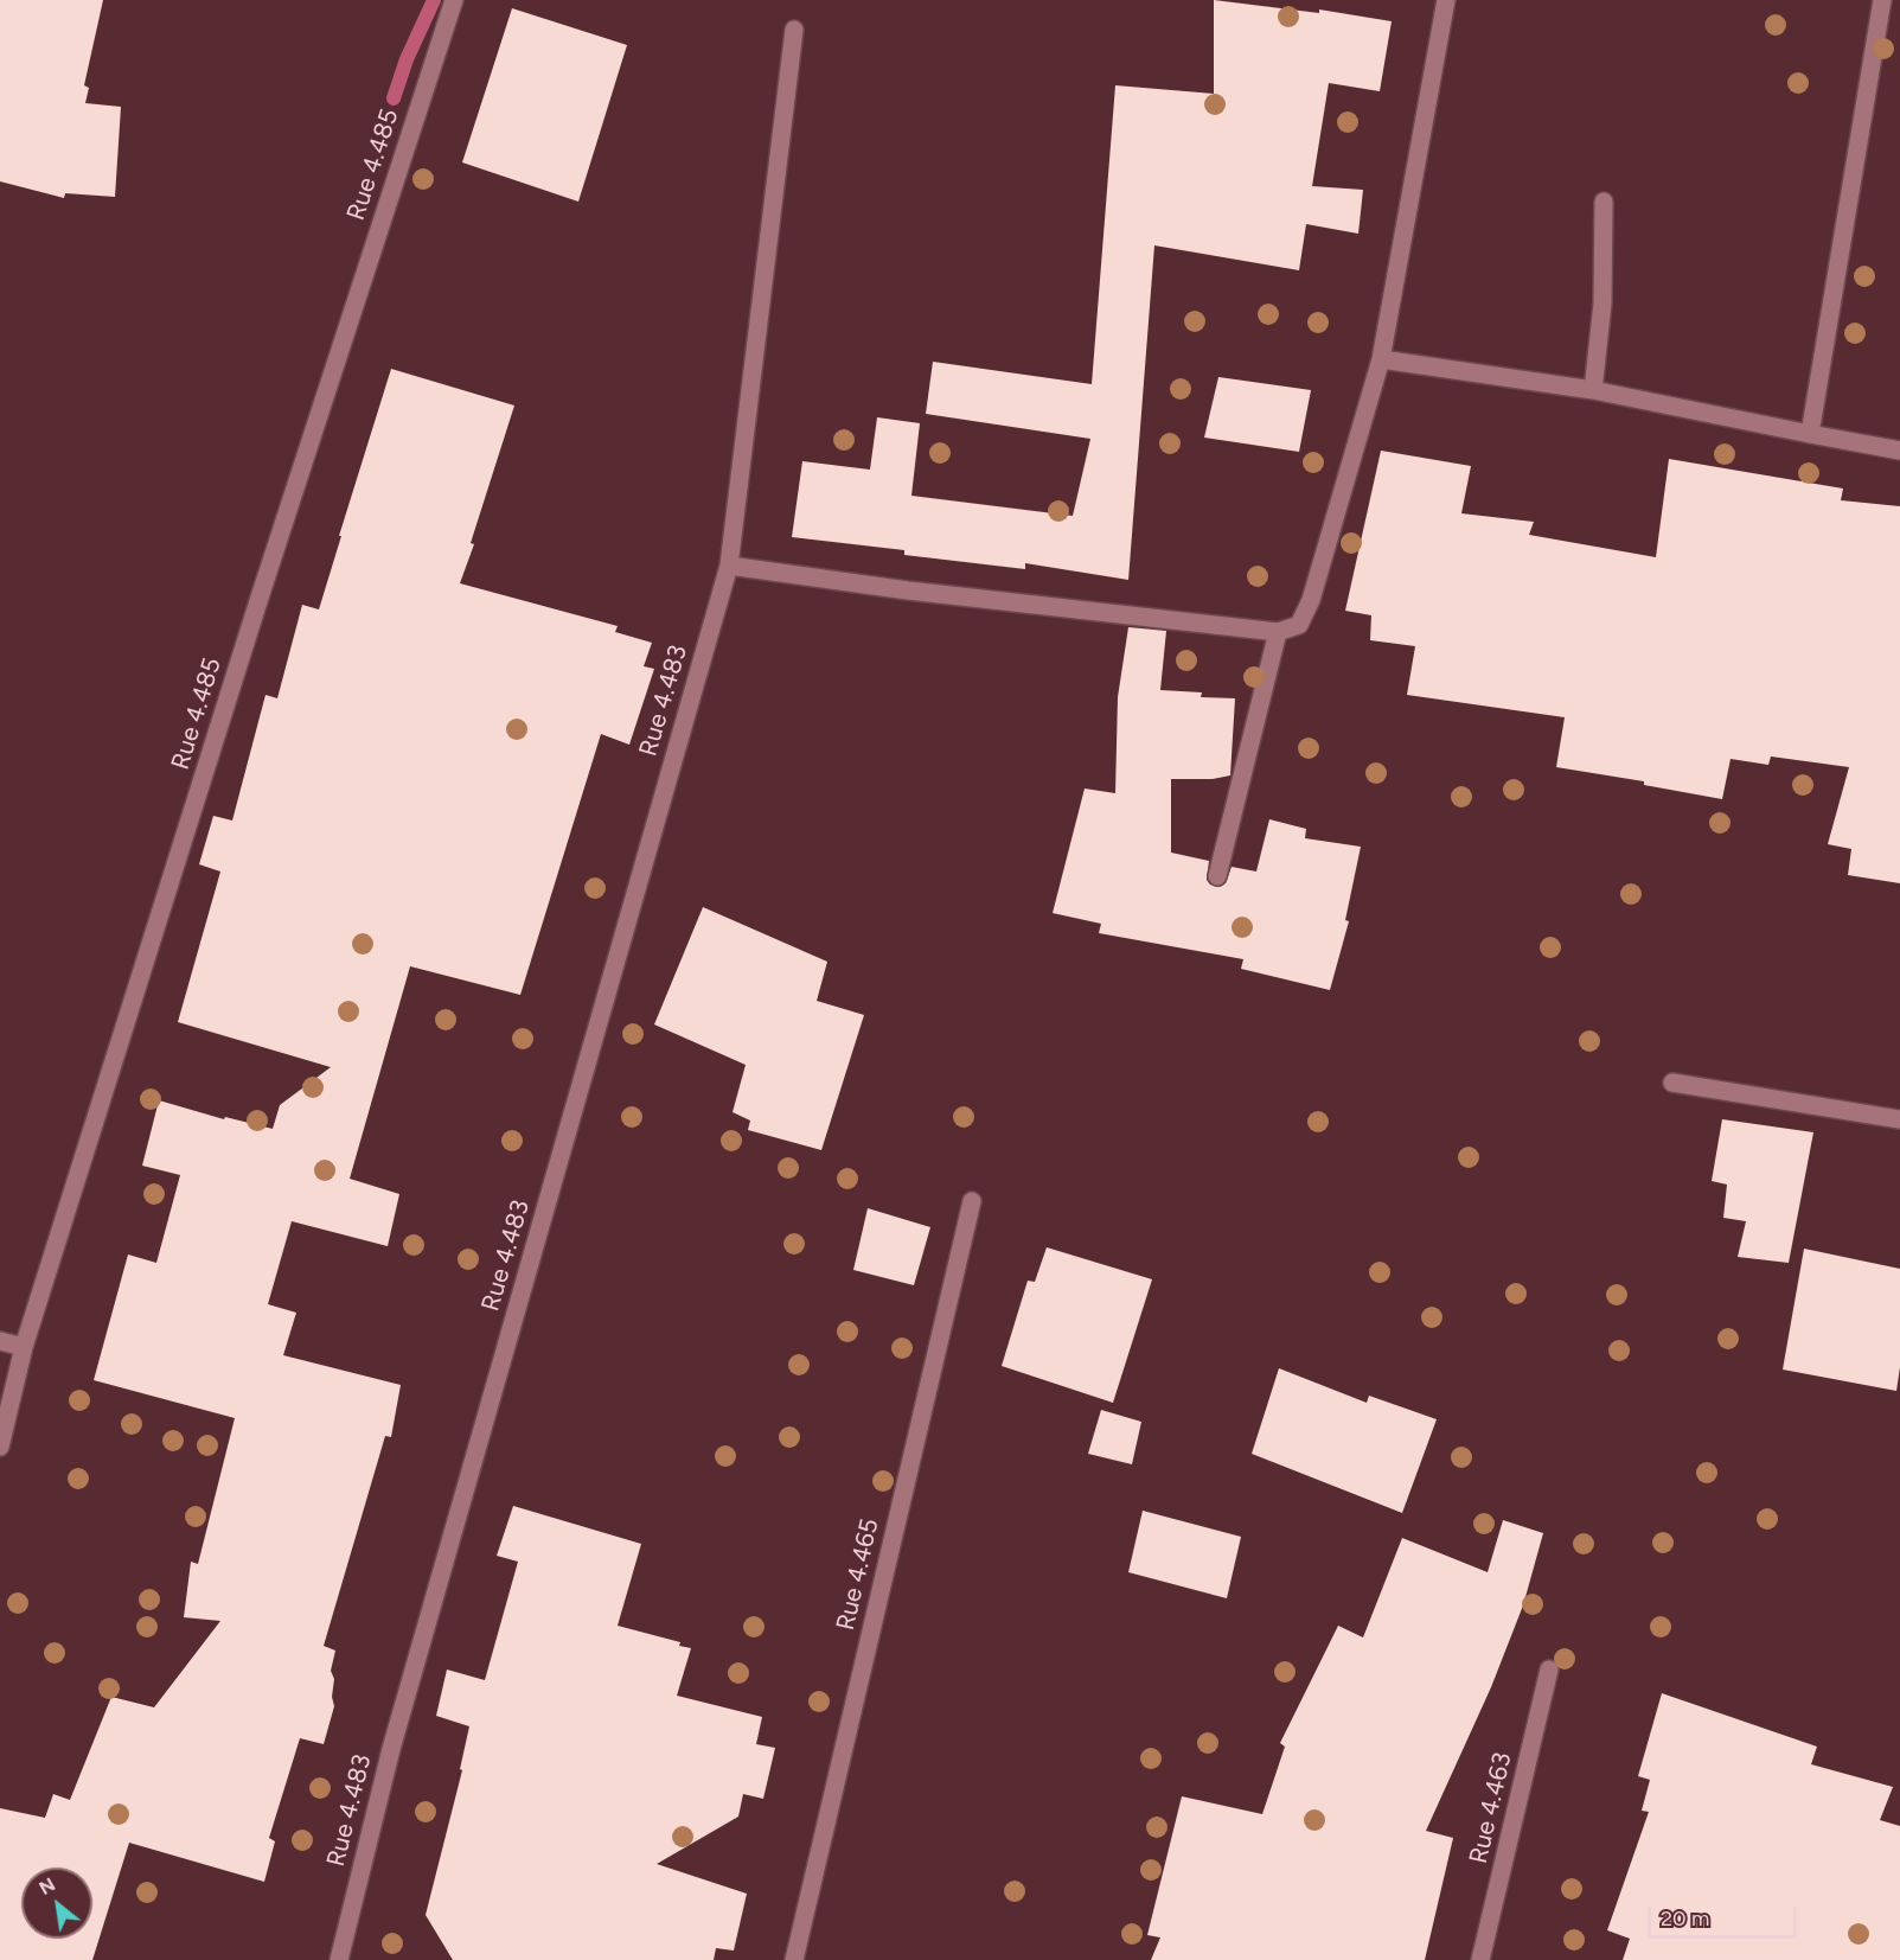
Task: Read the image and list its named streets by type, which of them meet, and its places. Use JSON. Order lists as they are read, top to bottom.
{
  "streets": {
    "street": [
      "Rue 4.485",
      "Rue 4.483",
      "Rue 4.465",
      "Rue 4.463"
    ]
  },
  "scale_bar": "20 m",
  "north": "top left"
}
